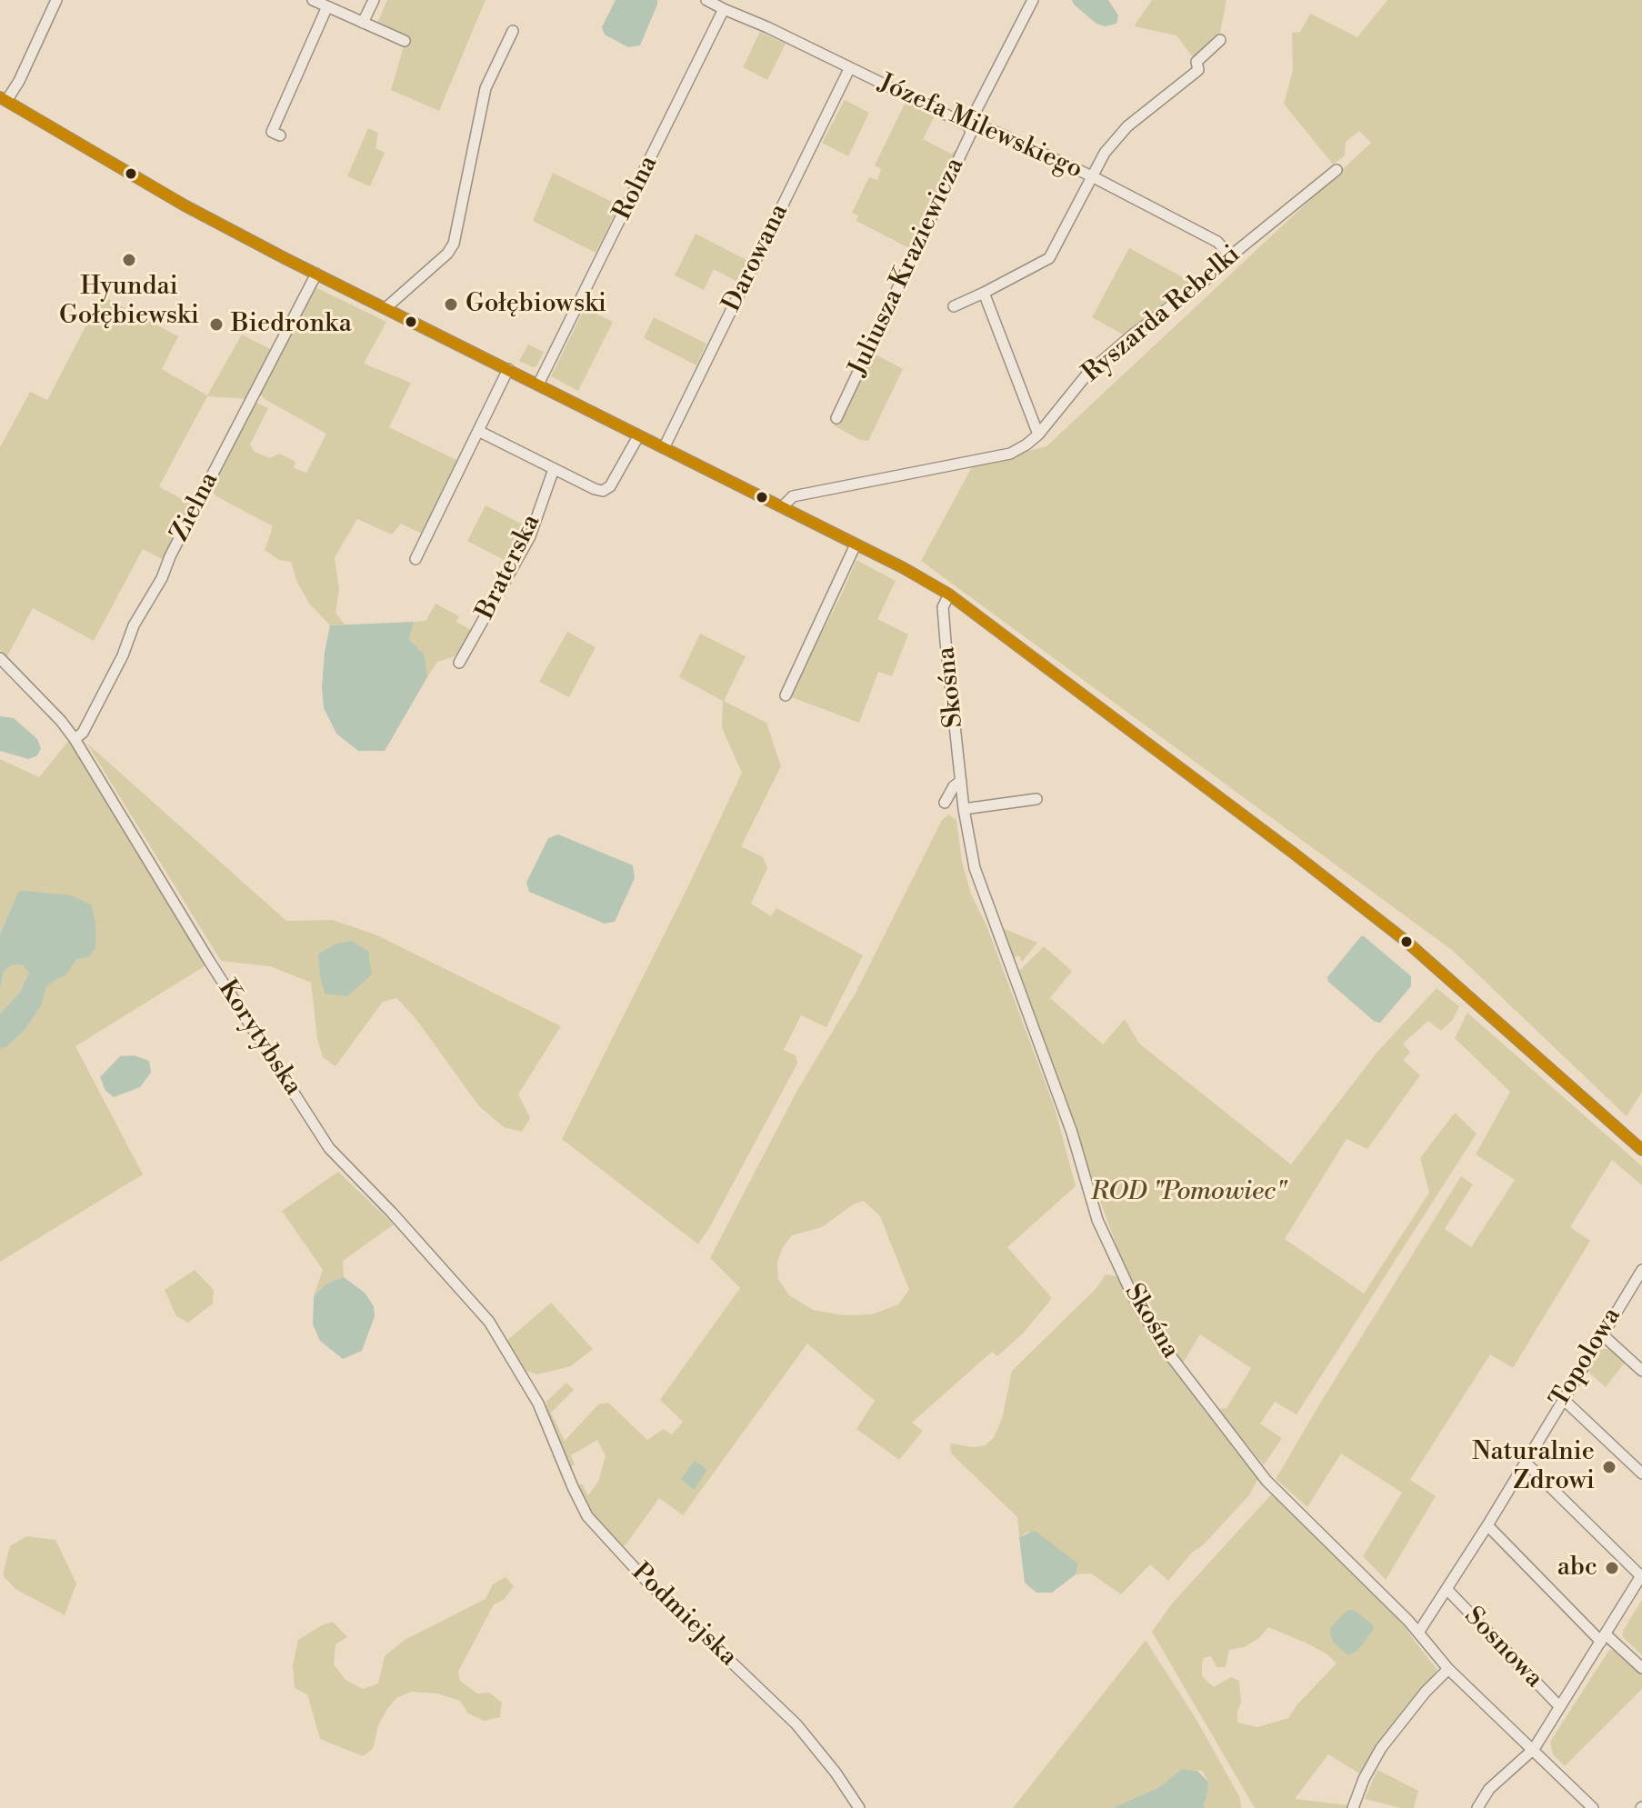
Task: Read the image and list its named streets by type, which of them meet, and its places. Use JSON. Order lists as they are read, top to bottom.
{
  "streets": {
    "street": [
      "Józefa Milewskiego",
      "Rolna",
      "Darowana",
      "Juliusza Kraziewicza",
      "Ryszarda Rebelki",
      "Zielna",
      "Braterska",
      "Skośna",
      "Korytybska",
      "Topolowa",
      "Podmiejska",
      "Sosnowa"
    ]
  },
  "crossings": [
    ["Józefa Milewskiego", "Rolna"],
    ["Józefa Milewskiego", "Darowana"],
    ["Józefa Milewskiego", "Juliusza Kraziewicza"],
    ["Józefa Milewskiego", "Ryszarda Rebelki"],
    ["Zielna", "Korytybska"],
    ["Skośna", "Topolowa"],
    ["Korytybska", "Podmiejska"],
    ["Topolowa", "Sosnowa"]
  ],
  "parks": ["ROD \"Pomowiec\""],
  "places": [
    "Hyundai Gołębiewski",
    "Gołębiowski",
    "Biedronka",
    "Naturalnie Zdrowi",
    "abc"
  ]
}
